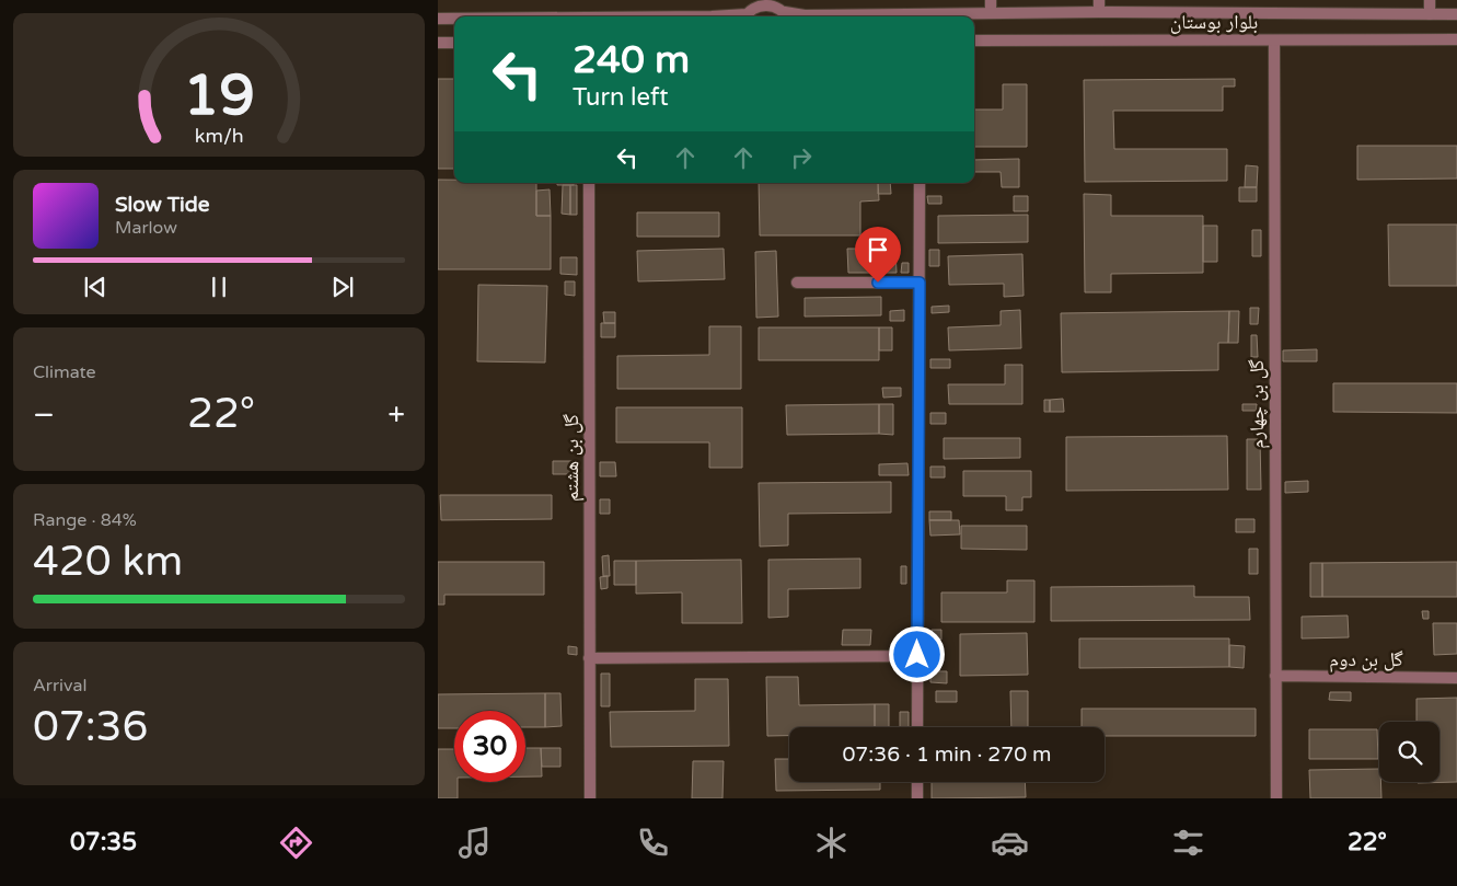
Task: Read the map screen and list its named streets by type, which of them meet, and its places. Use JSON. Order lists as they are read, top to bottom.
{
  "streets": {
    "street": [
      "بلوار بوستان",
      "گل بن چهارم",
      "گل بن هشتم",
      "گل بن دوم"
    ]
  },
  "crossings": [
    ["بلوار بوستان", "گل بن چهارم"],
    ["گل بن چهارم", "گل بن دوم"]
  ],
  "page": {
    "turn": ["240 m", "Turn left"],
    "song": ["Slow Tide", "Marlow"],
    "tile": [
      "Climate",
      ["Range · 84%", "420 km"],
      ["Arrival", "07:36"]
    ],
    "heat": ["−", "22°", "+"],
    "limit": "30",
    "trip": "07:36 · 1 min · 270 m",
    "tabs": ["07:35", "22°"],
    "gauge": ["19", "km/h"]
  }
}
